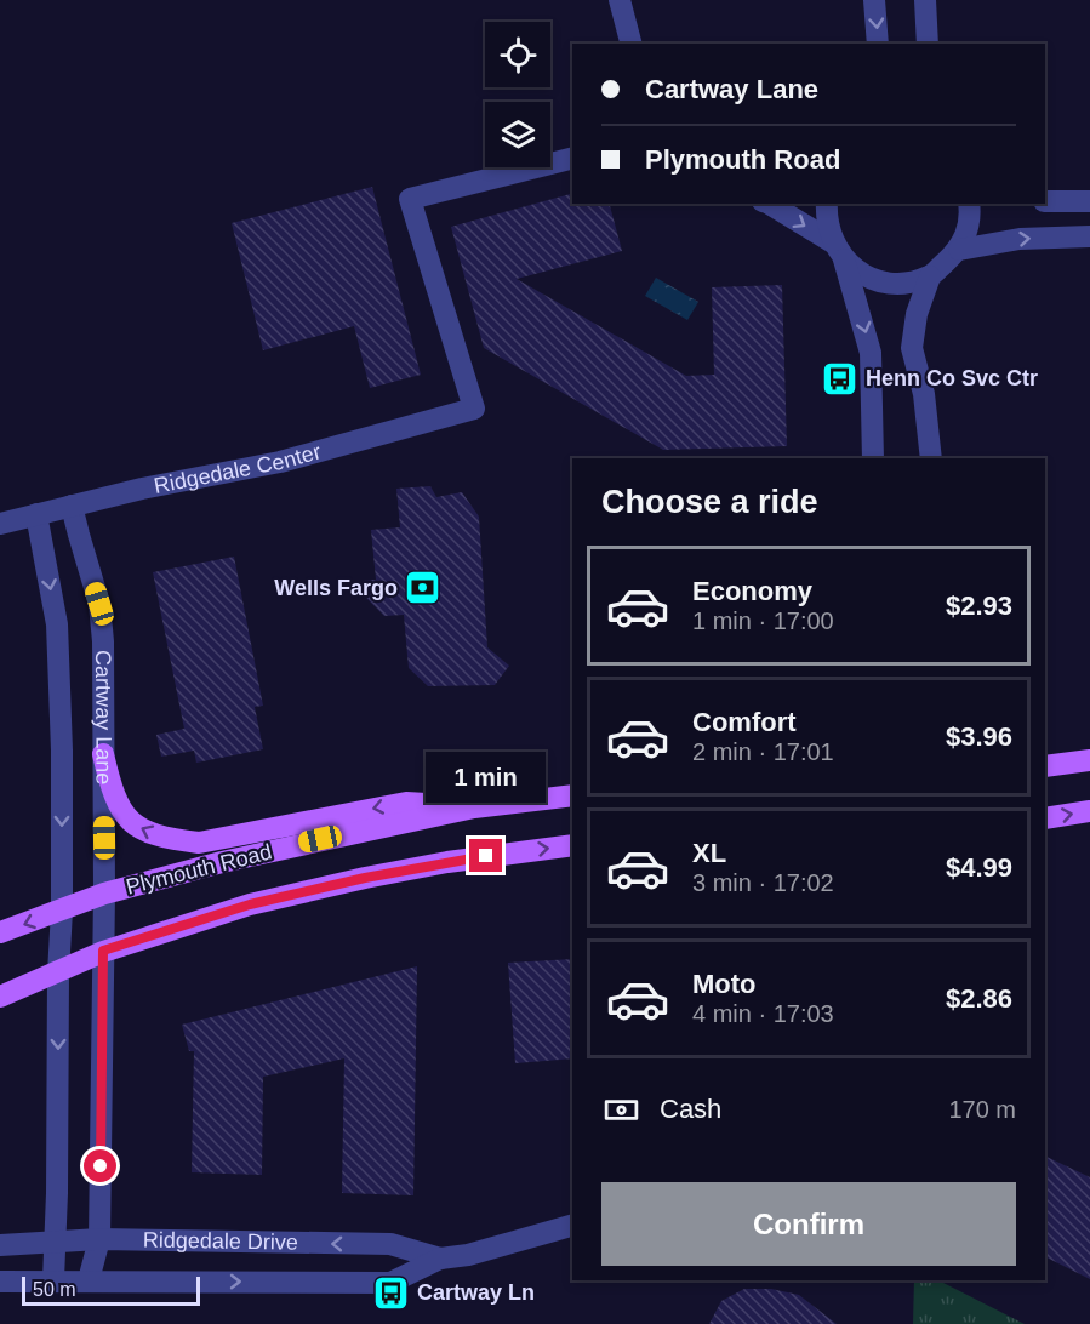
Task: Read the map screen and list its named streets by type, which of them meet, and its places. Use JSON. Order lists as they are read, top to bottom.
{
  "streets": {
    "main road": ["Plymouth Road"],
    "street": ["Ridgedale Center", "Cartway Lane", "Ridgedale Drive"]
  },
  "crossings": [
    ["Ridgedale Center", "Cartway Lane"],
    ["Cartway Lane", "Plymouth Road"],
    ["Cartway Lane", "Ridgedale Drive"]
  ],
  "places": {
    "bus stop": ["Henn Co Svc Ctr", "Cartway Ln"],
    "bank": ["Wells Fargo"]
  },
  "scale_bar": "50 m",
  "page": {
    "banner": ["Cartway Lane", "Plymouth Road"],
    "heading": "Choose a ride",
    "list": [
      {
        "name": "Economy",
        "note": "1 min · 17:00",
        "value": "$2.93"
      },
      {
        "name": "Comfort",
        "note": "2 min · 17:01",
        "value": "$3.96"
      },
      {
        "name": "XL",
        "note": "3 min · 17:02",
        "value": "$4.99"
      },
      {
        "name": "Moto",
        "note": "4 min · 17:03",
        "value": "$2.86"
      }
    ],
    "bubble": "1 min",
    "pay": ["Cash", "170 m"],
    "buttons": "Confirm",
    "scale": "50 m"
  }
}
